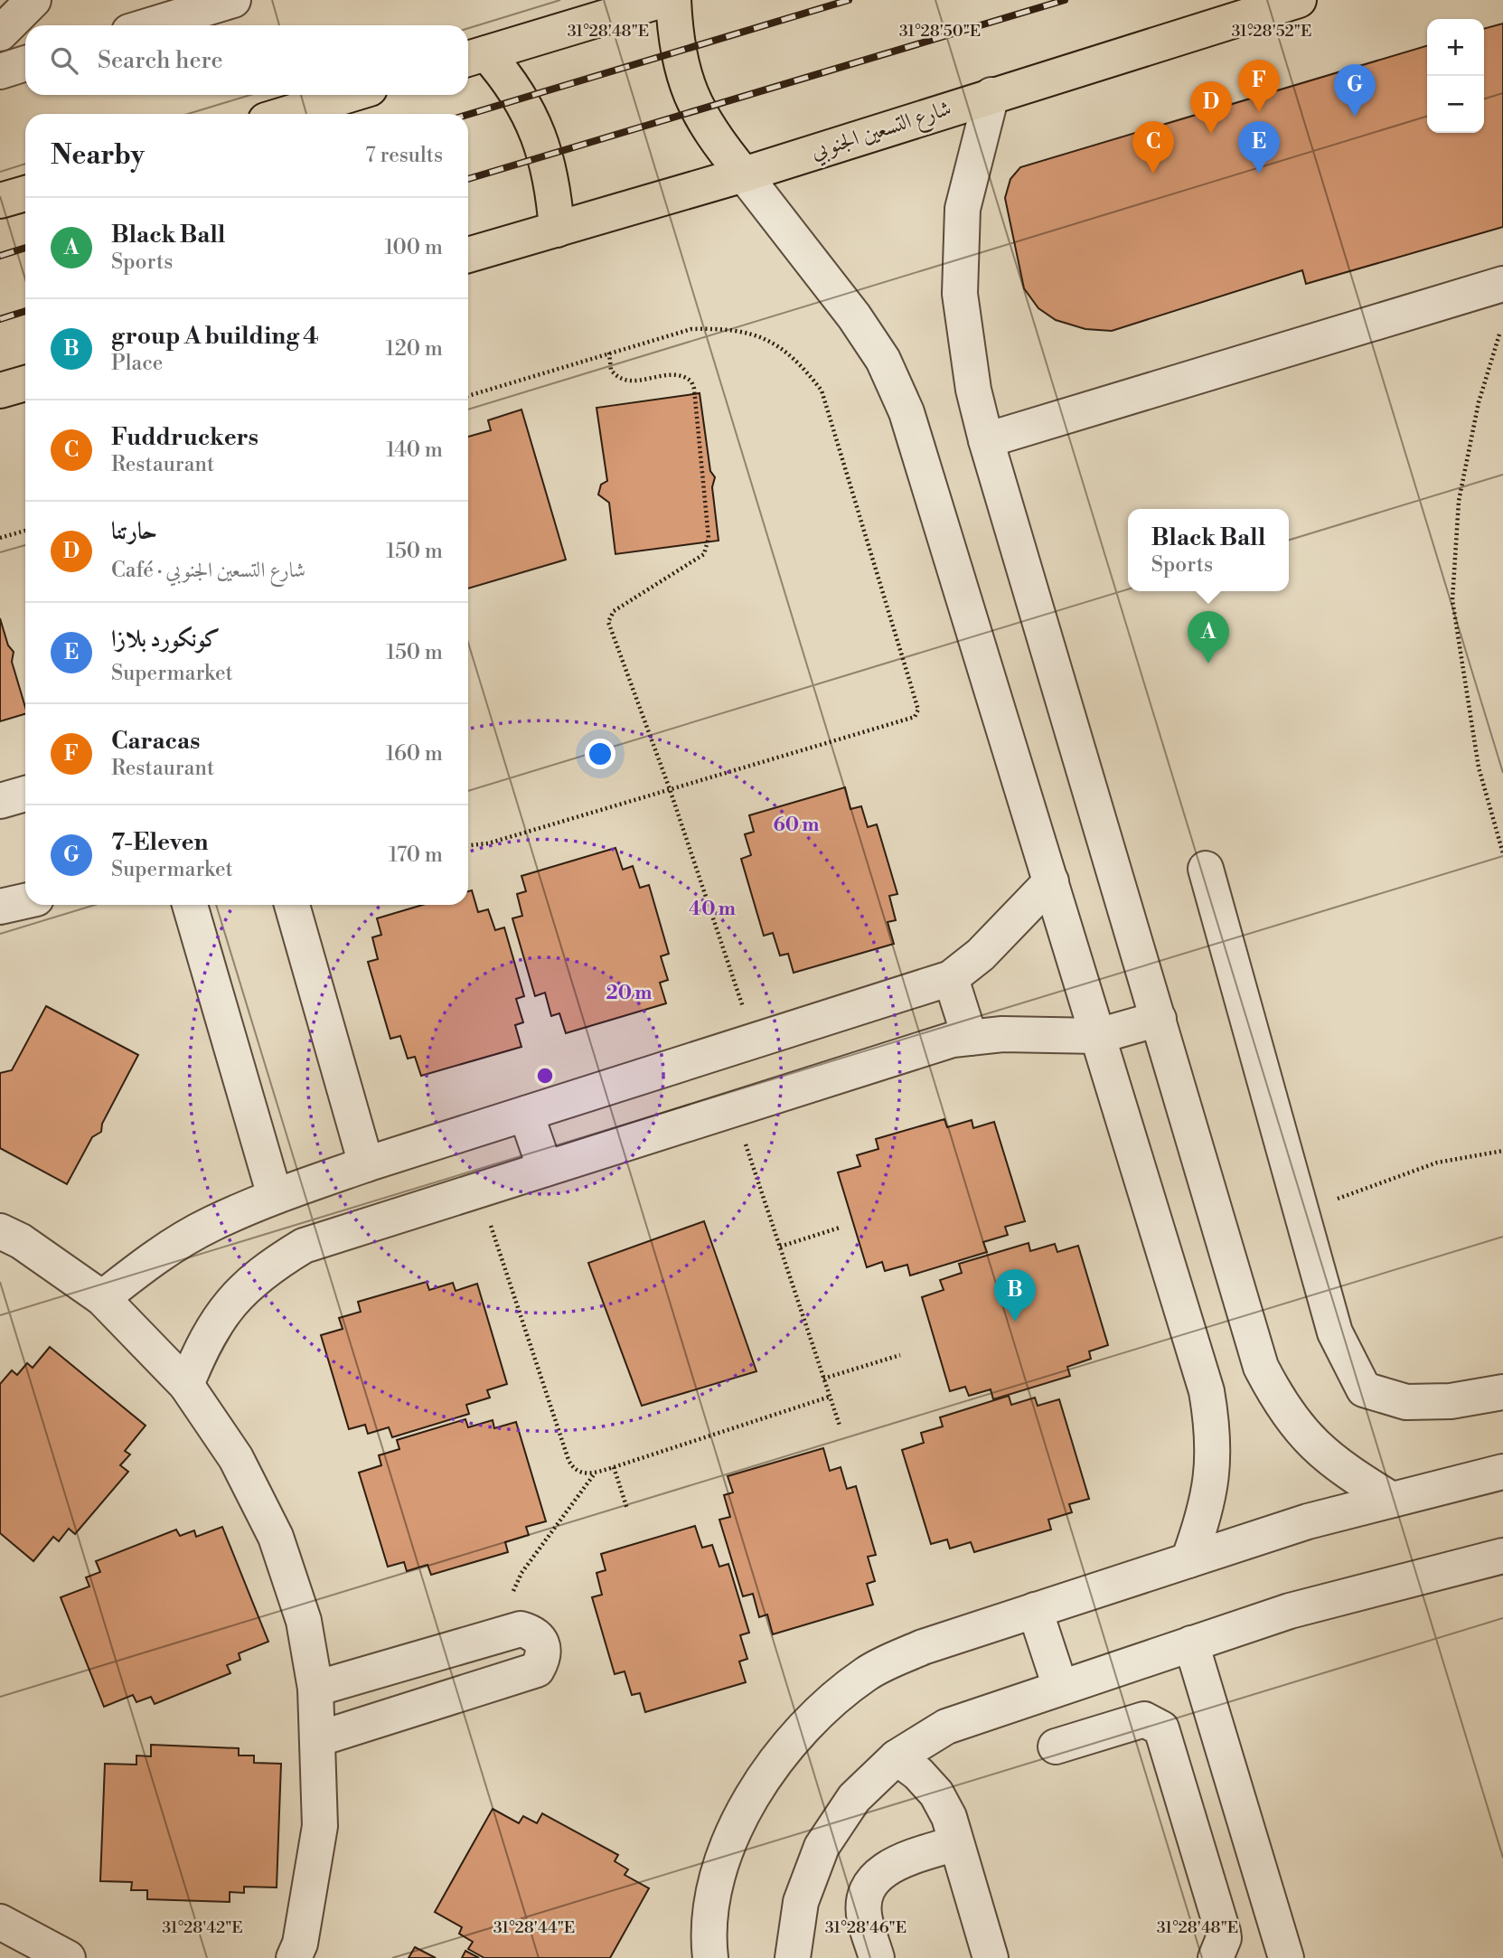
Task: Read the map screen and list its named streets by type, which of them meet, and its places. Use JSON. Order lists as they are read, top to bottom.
{
  "streets": {
    "main road": ["شارع التسعين الجنوبي"]
  },
  "page": {
    "map_buttons": ["+", "−"],
    "search": "Search here",
    "pins": [
      "F",
      "G",
      "D",
      "C",
      "E",
      "A",
      "B"
    ],
    "heading": ["Nearby", "7 results"],
    "list": [
      {
        "mark": "A",
        "name": "Black Ball",
        "note": "Sports",
        "value": "100 m"
      },
      {
        "mark": "B",
        "name": "group A building 4",
        "note": "Place",
        "value": "120 m"
      },
      {
        "mark": "C",
        "name": "Fuddruckers",
        "note": "Restaurant",
        "value": "140 m"
      },
      {
        "mark": "D",
        "name": "حارتنا",
        "note": "Café · شارع التسعين الجنوبي",
        "value": "150 m"
      },
      {
        "mark": "E",
        "name": "كونكورد بلازا",
        "note": "Supermarket",
        "value": "150 m"
      },
      {
        "mark": "F",
        "name": "Caracas",
        "note": "Restaurant",
        "value": "160 m"
      },
      {
        "mark": "G",
        "name": "7-Eleven",
        "note": "Supermarket",
        "value": "170 m"
      }
    ],
    "popup": ["Black Ball", "Sports"]
  },
  "coordinates": [
    "31°28'48\"E",
    "31°28'50\"E",
    "31°28'52\"E",
    "31°28'42\"E",
    "31°28'44\"E",
    "31°28'46\"E"
  ],
  "rings": ["60 m", "40 m", "20 m"]
}
